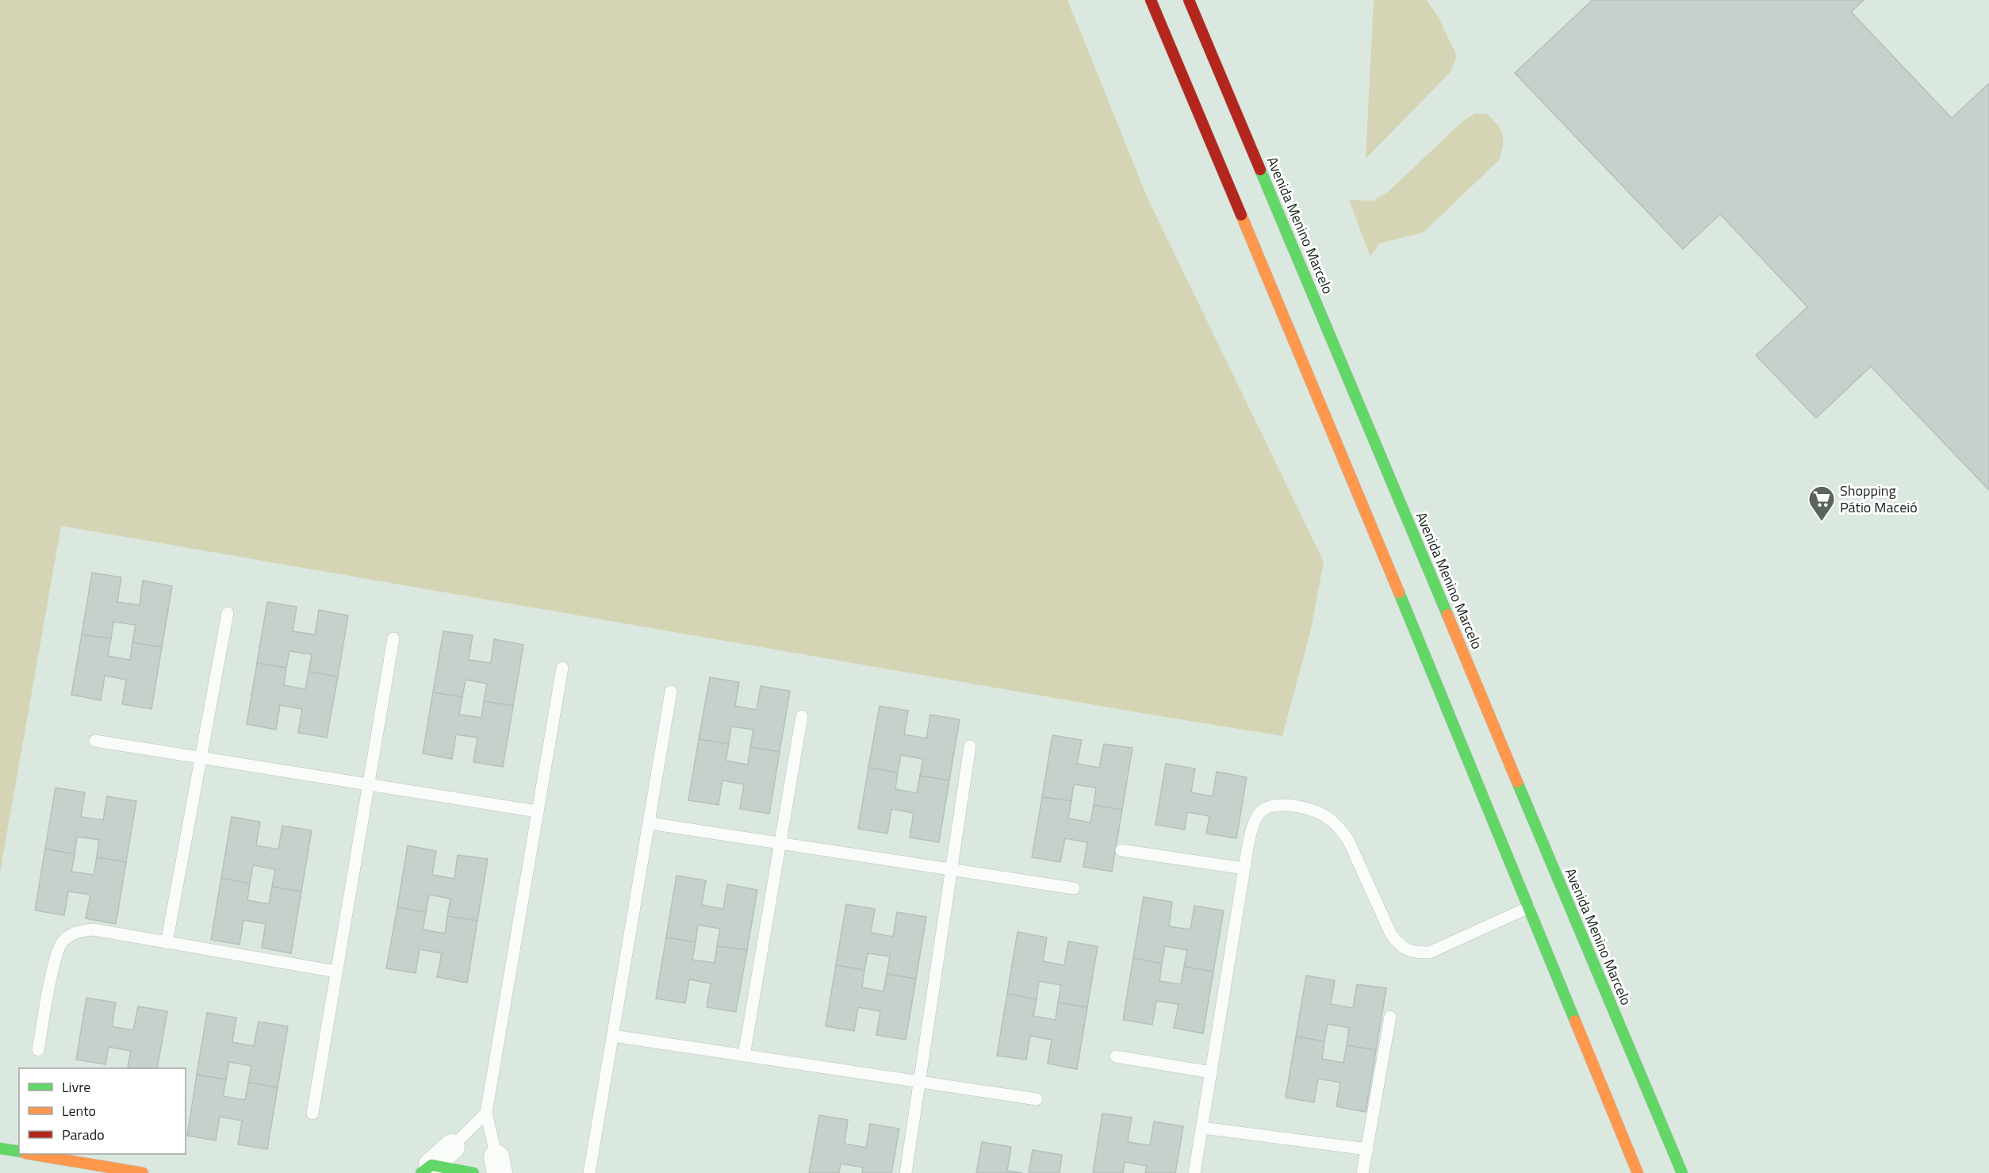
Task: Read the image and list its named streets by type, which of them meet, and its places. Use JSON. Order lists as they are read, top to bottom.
{
  "streets": {
    "main road": ["Avenida Menino Marcelo"]
  },
  "places": {
    "supermarket": ["Shopping Pátio Maceió"]
  },
  "legend": ["Livre", "Lento", "Parado"]
}
